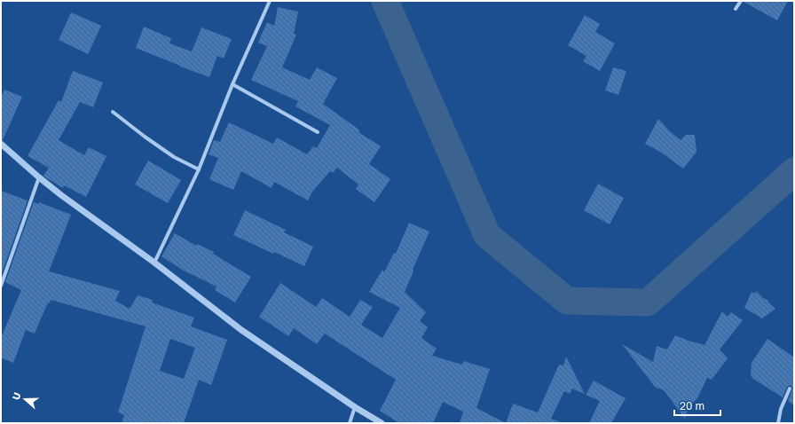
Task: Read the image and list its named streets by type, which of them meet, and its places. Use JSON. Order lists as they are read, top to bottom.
{
  "scale_bar": "20 m",
  "north": "left"
}
